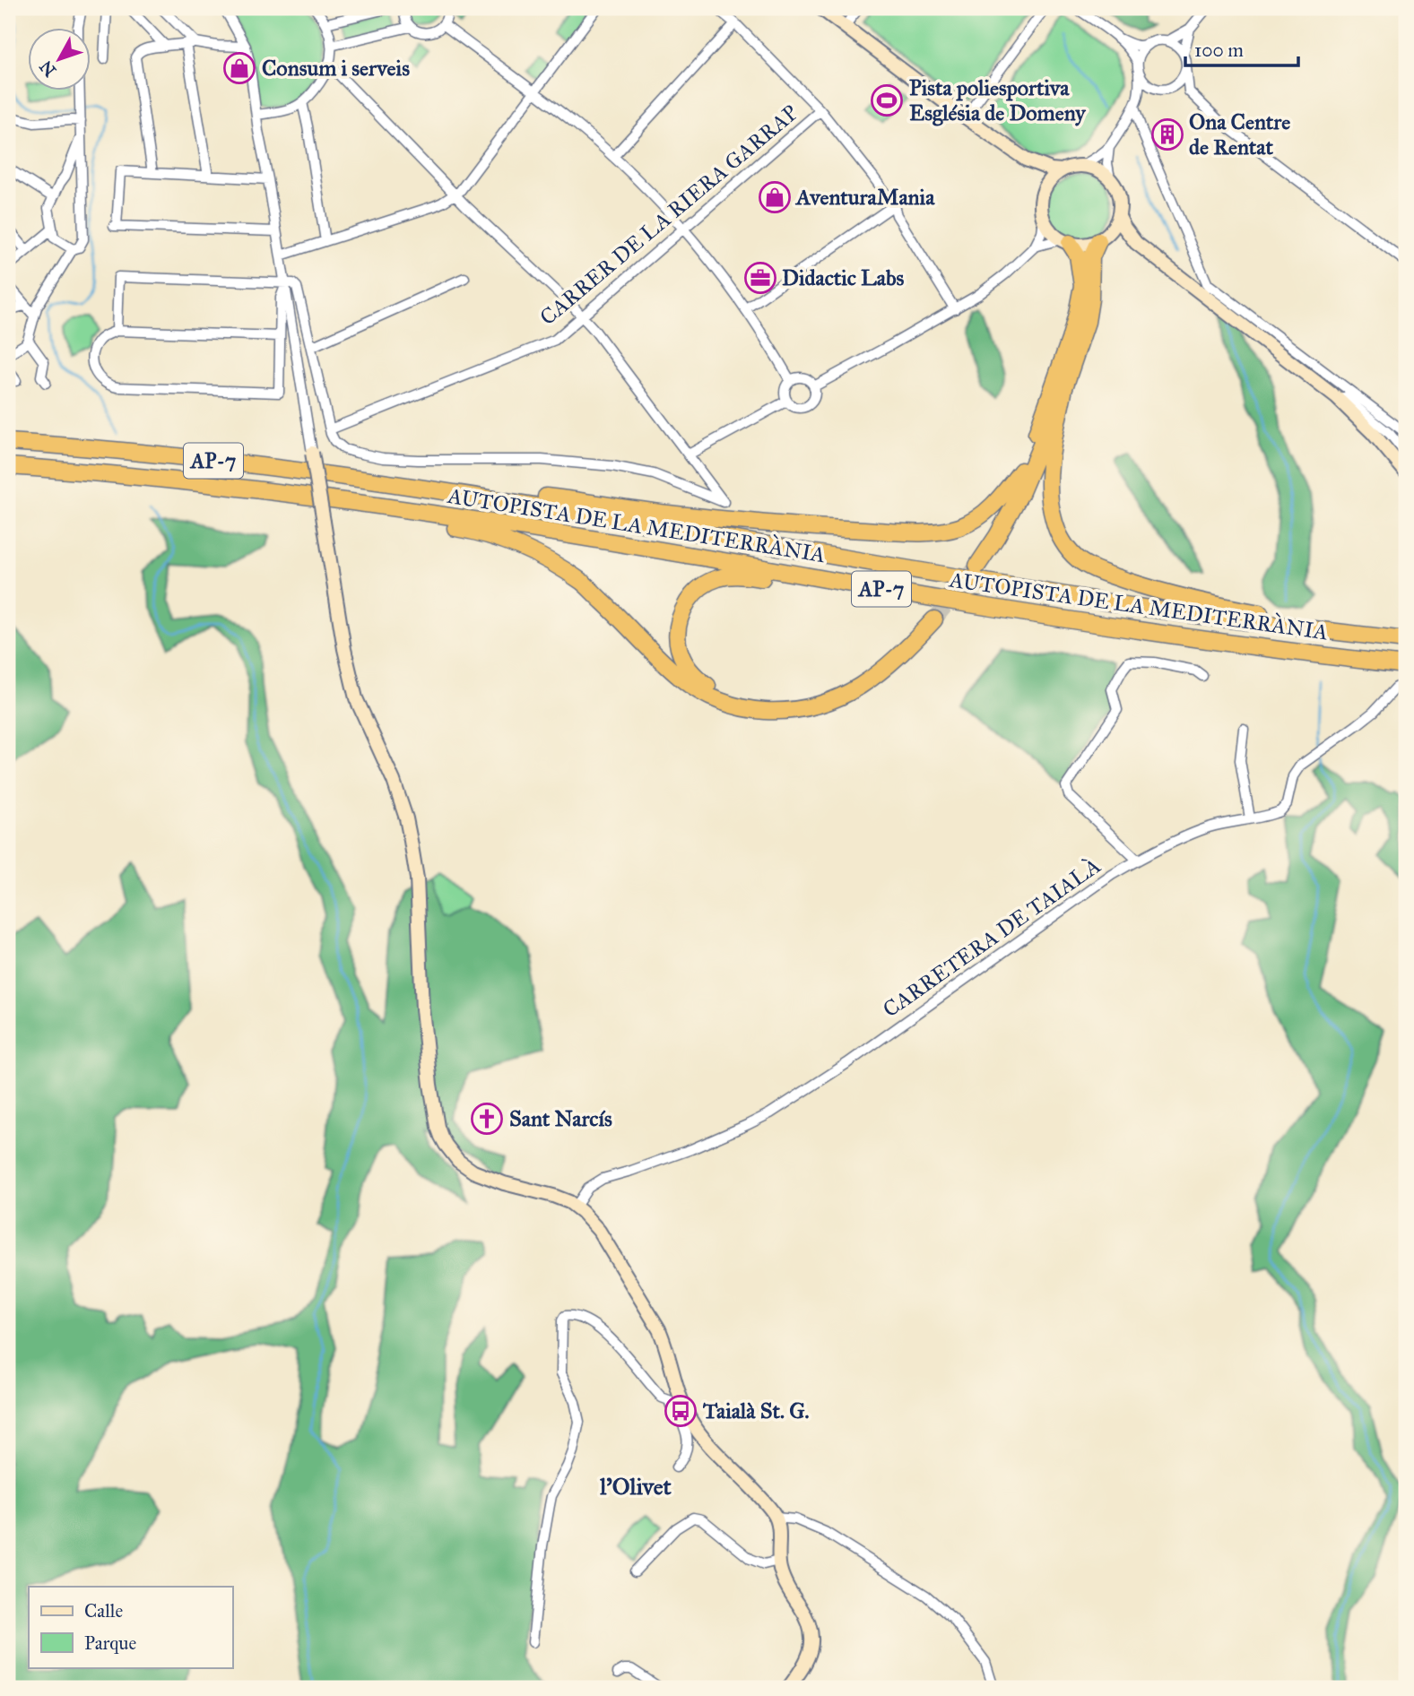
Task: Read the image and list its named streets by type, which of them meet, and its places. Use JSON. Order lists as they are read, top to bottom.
{
  "streets": {
    "highway": ["AP-7", "AUTOPISTA DE LA MEDITERRÀNIA"],
    "street": ["CARRER DE LA RIERA GARRAP", "CARRETERA DE TAIALÀ"]
  },
  "districts": ["l'Olivet"],
  "places": {
    "shop": ["Consum i serveis", "AventuraMania"],
    "sports": ["Pista poliesportiva Església de Domeny"],
    "building": ["Ona Centre de Rentat"],
    "office": ["Didactic Labs"],
    "church": ["Sant Narcís"],
    "bus stop": ["Taialà St. G."]
  },
  "legend": ["Calle", "Parque"],
  "scale_bar": "100 m",
  "north": "bottom left"
}
